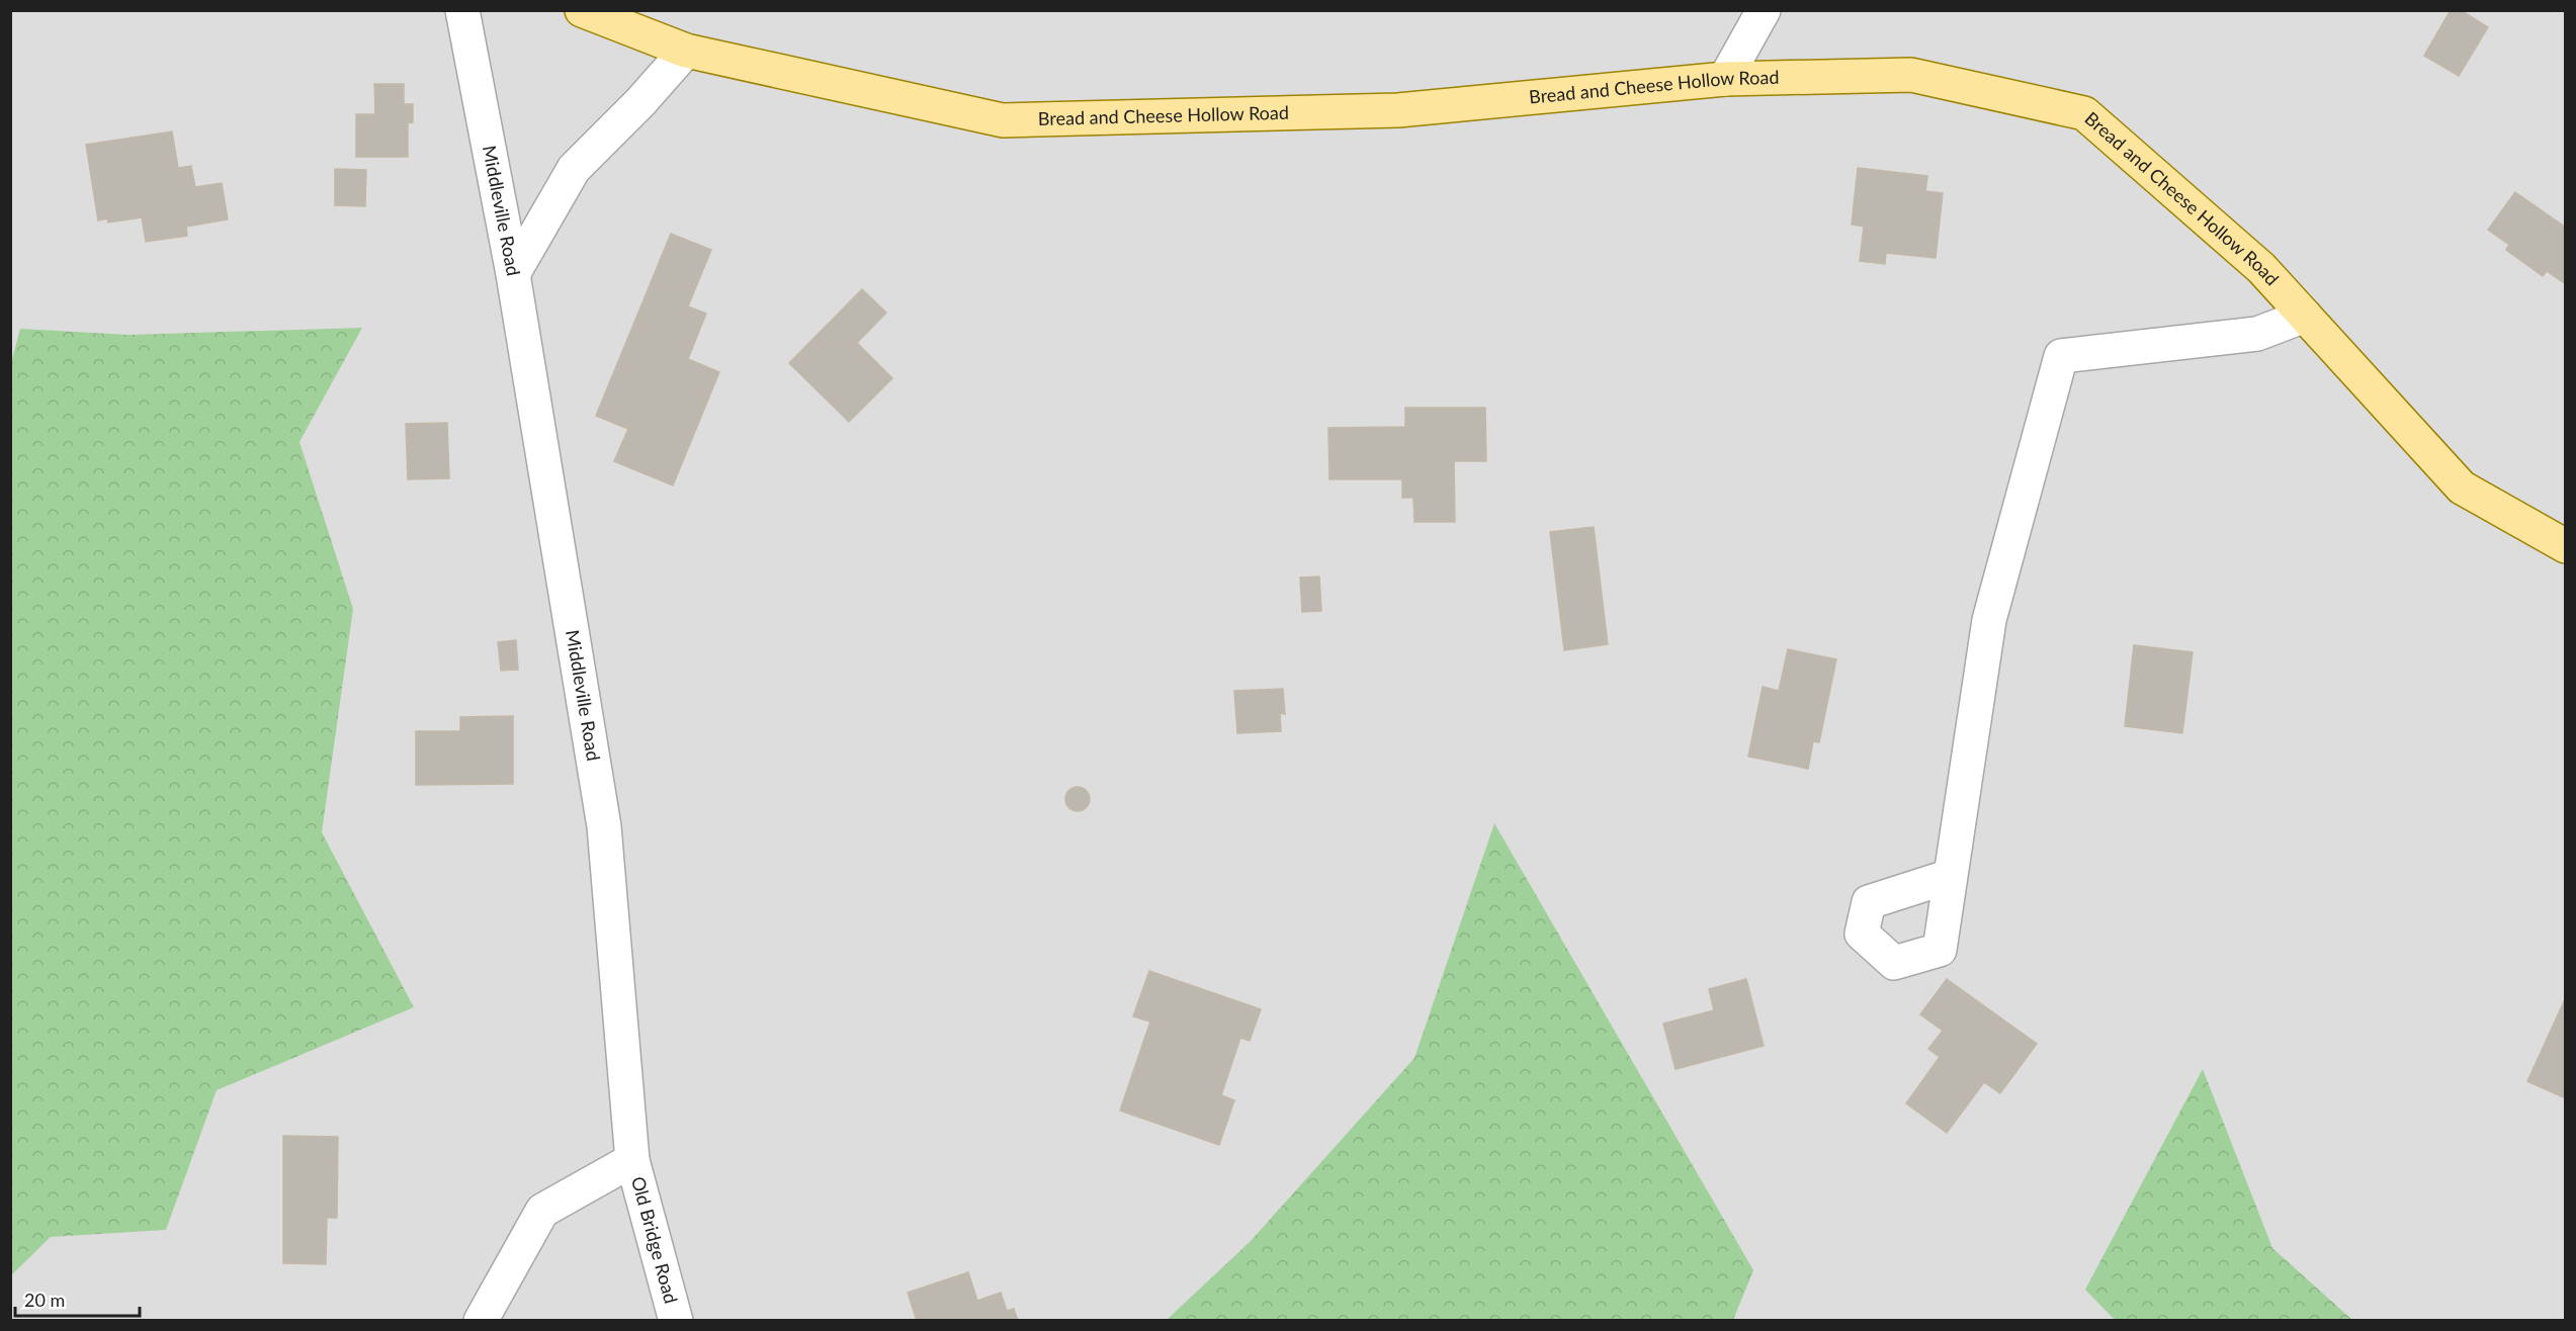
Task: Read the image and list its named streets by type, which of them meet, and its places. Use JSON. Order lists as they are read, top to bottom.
{
  "streets": {
    "main road": ["Bread and Cheese Hollow Road"],
    "street": ["Middleville Road", "Old Bridge Road"]
  },
  "crossings": [
    ["Middleville Road", "Old Bridge Road"]
  ],
  "scale_bar": "20 m"
}
